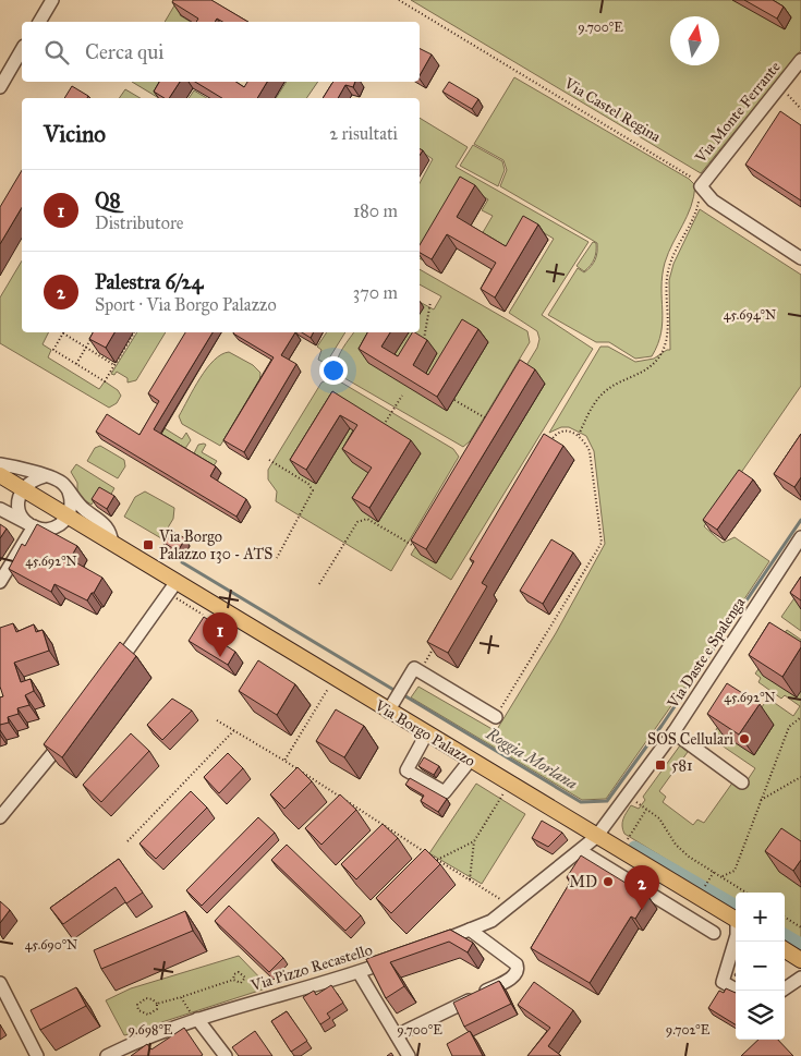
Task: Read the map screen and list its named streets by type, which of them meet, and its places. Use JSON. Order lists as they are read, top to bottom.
{
  "streets": {
    "main road": ["Via Borgo Palazzo"],
    "street": ["Via Monte Ferrante", "Via Daste e Spalenga", "Via Pizzo Recastello"],
    "path": ["Via Castel Regina"]
  },
  "crossings": [
    ["Via Castel Regina", "Via Monte Ferrante"],
    ["Via Daste e Spalenga", "Via Borgo Palazzo"]
  ],
  "water": ["Roggia Morlana"],
  "places": {
    "transit": ["Via Borgo Palazzo 130 - ATS", "581"],
    "other": ["SOS Cellulari", "MD"]
  },
  "north": "top",
  "page": {
    "search": "Cerca qui",
    "heading": ["Vicino", "2 risultati"],
    "list": [
      {
        "mark": "1",
        "name": "Q8",
        "note": "Distributore",
        "value": "180 m"
      },
      {
        "mark": "2",
        "name": "Palestra 6/24",
        "note": "Sport · Via Borgo Palazzo",
        "value": "370 m"
      }
    ],
    "pins": ["1", "2"],
    "map_buttons": ["+", "−"]
  },
  "coordinates": [
    "9.700°E",
    "45.694°N",
    "45.692°N",
    "45.690°N",
    "9.698°E",
    "9.702°E"
  ]
}
